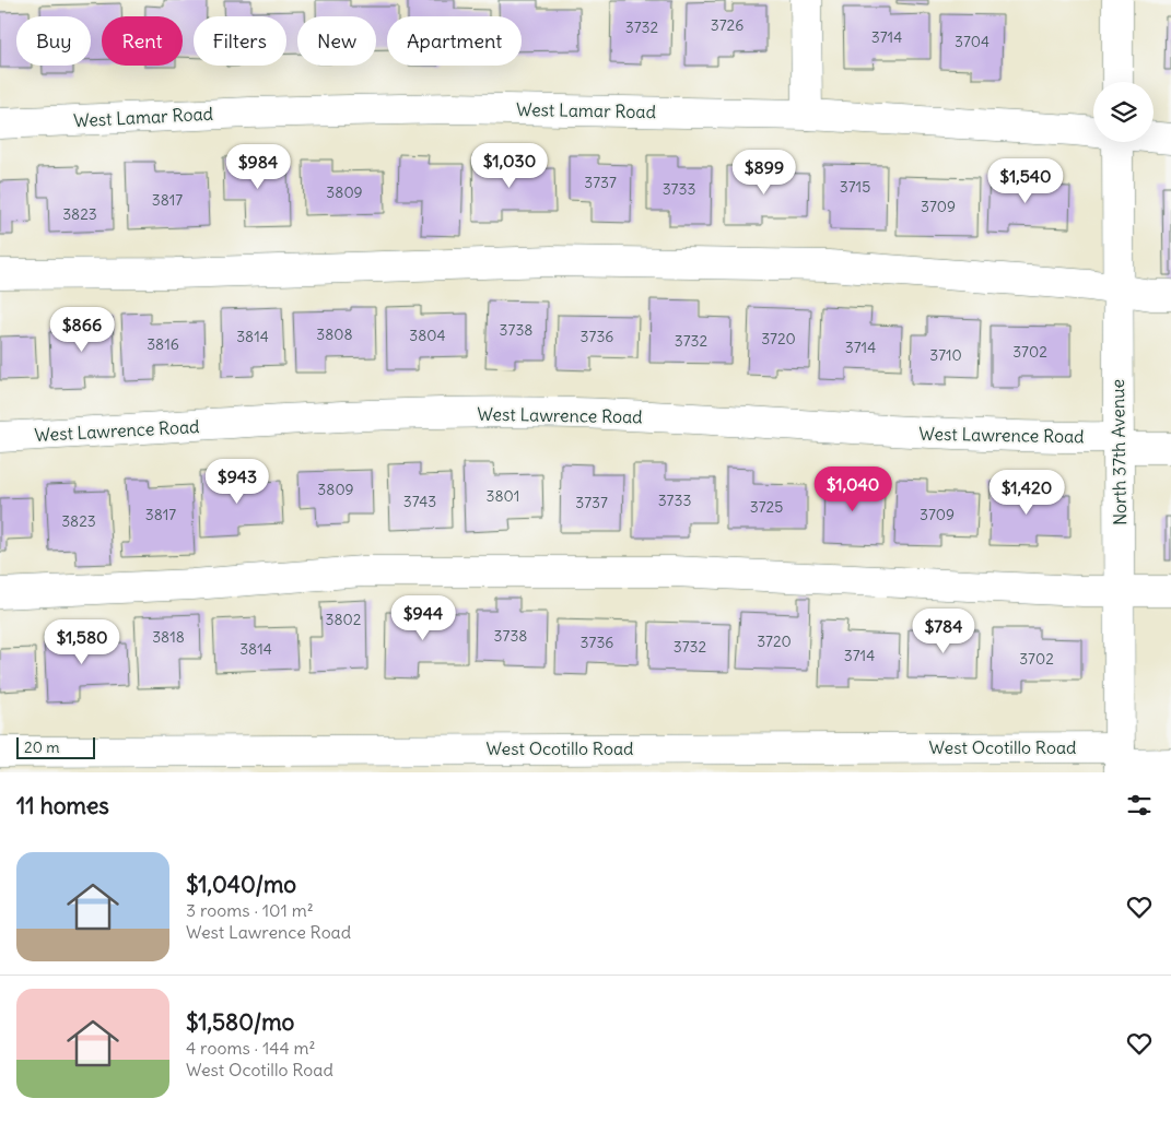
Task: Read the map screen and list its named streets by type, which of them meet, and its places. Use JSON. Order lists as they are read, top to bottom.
{
  "streets": {
    "street": [
      "West Lamar Road",
      "West Lawrence Road",
      "North 37th Avenue",
      "West Ocotillo Road"
    ]
  },
  "crossings": [
    ["West Lawrence Road", "North 37th Avenue"],
    ["North 37th Avenue", "West Ocotillo Road"]
  ],
  "house_numbers": [
    "3726",
    "3732",
    "3714",
    "3704",
    "3737",
    "3715",
    "3733",
    "3809",
    "3817",
    "3709",
    "3823",
    "3738",
    "3808",
    "3804",
    "3814",
    "3736",
    "3720",
    "3732",
    "3816",
    "3714",
    "3702",
    "3710",
    "3809",
    "3801",
    "3733",
    "3743",
    "3737",
    "3725",
    "3817",
    "3709",
    "3823",
    "3802",
    "3738",
    "3818",
    "3720",
    "3736",
    "3732",
    "3814",
    "3714",
    "3702"
  ],
  "scale_bar": "20 m",
  "page": {
    "chip": [
      "Buy",
      "Rent",
      "Filters",
      "New",
      "Apartment"
    ],
    "price": [
      "$1,030",
      "$984",
      "$899",
      "$1,540",
      "$866",
      "$943",
      "$1,040",
      "$1,420",
      "$944",
      "$784",
      "$1,580"
    ],
    "scale": "20 m",
    "heading": "11 homes",
    "list": [
      {
        "name": "$1,040/mo",
        "note": "3 rooms · 101 m² · West Lawrence Road"
      },
      {
        "name": "$1,580/mo",
        "note": "4 rooms · 144 m² · West Ocotillo Road"
      }
    ]
  }
}
